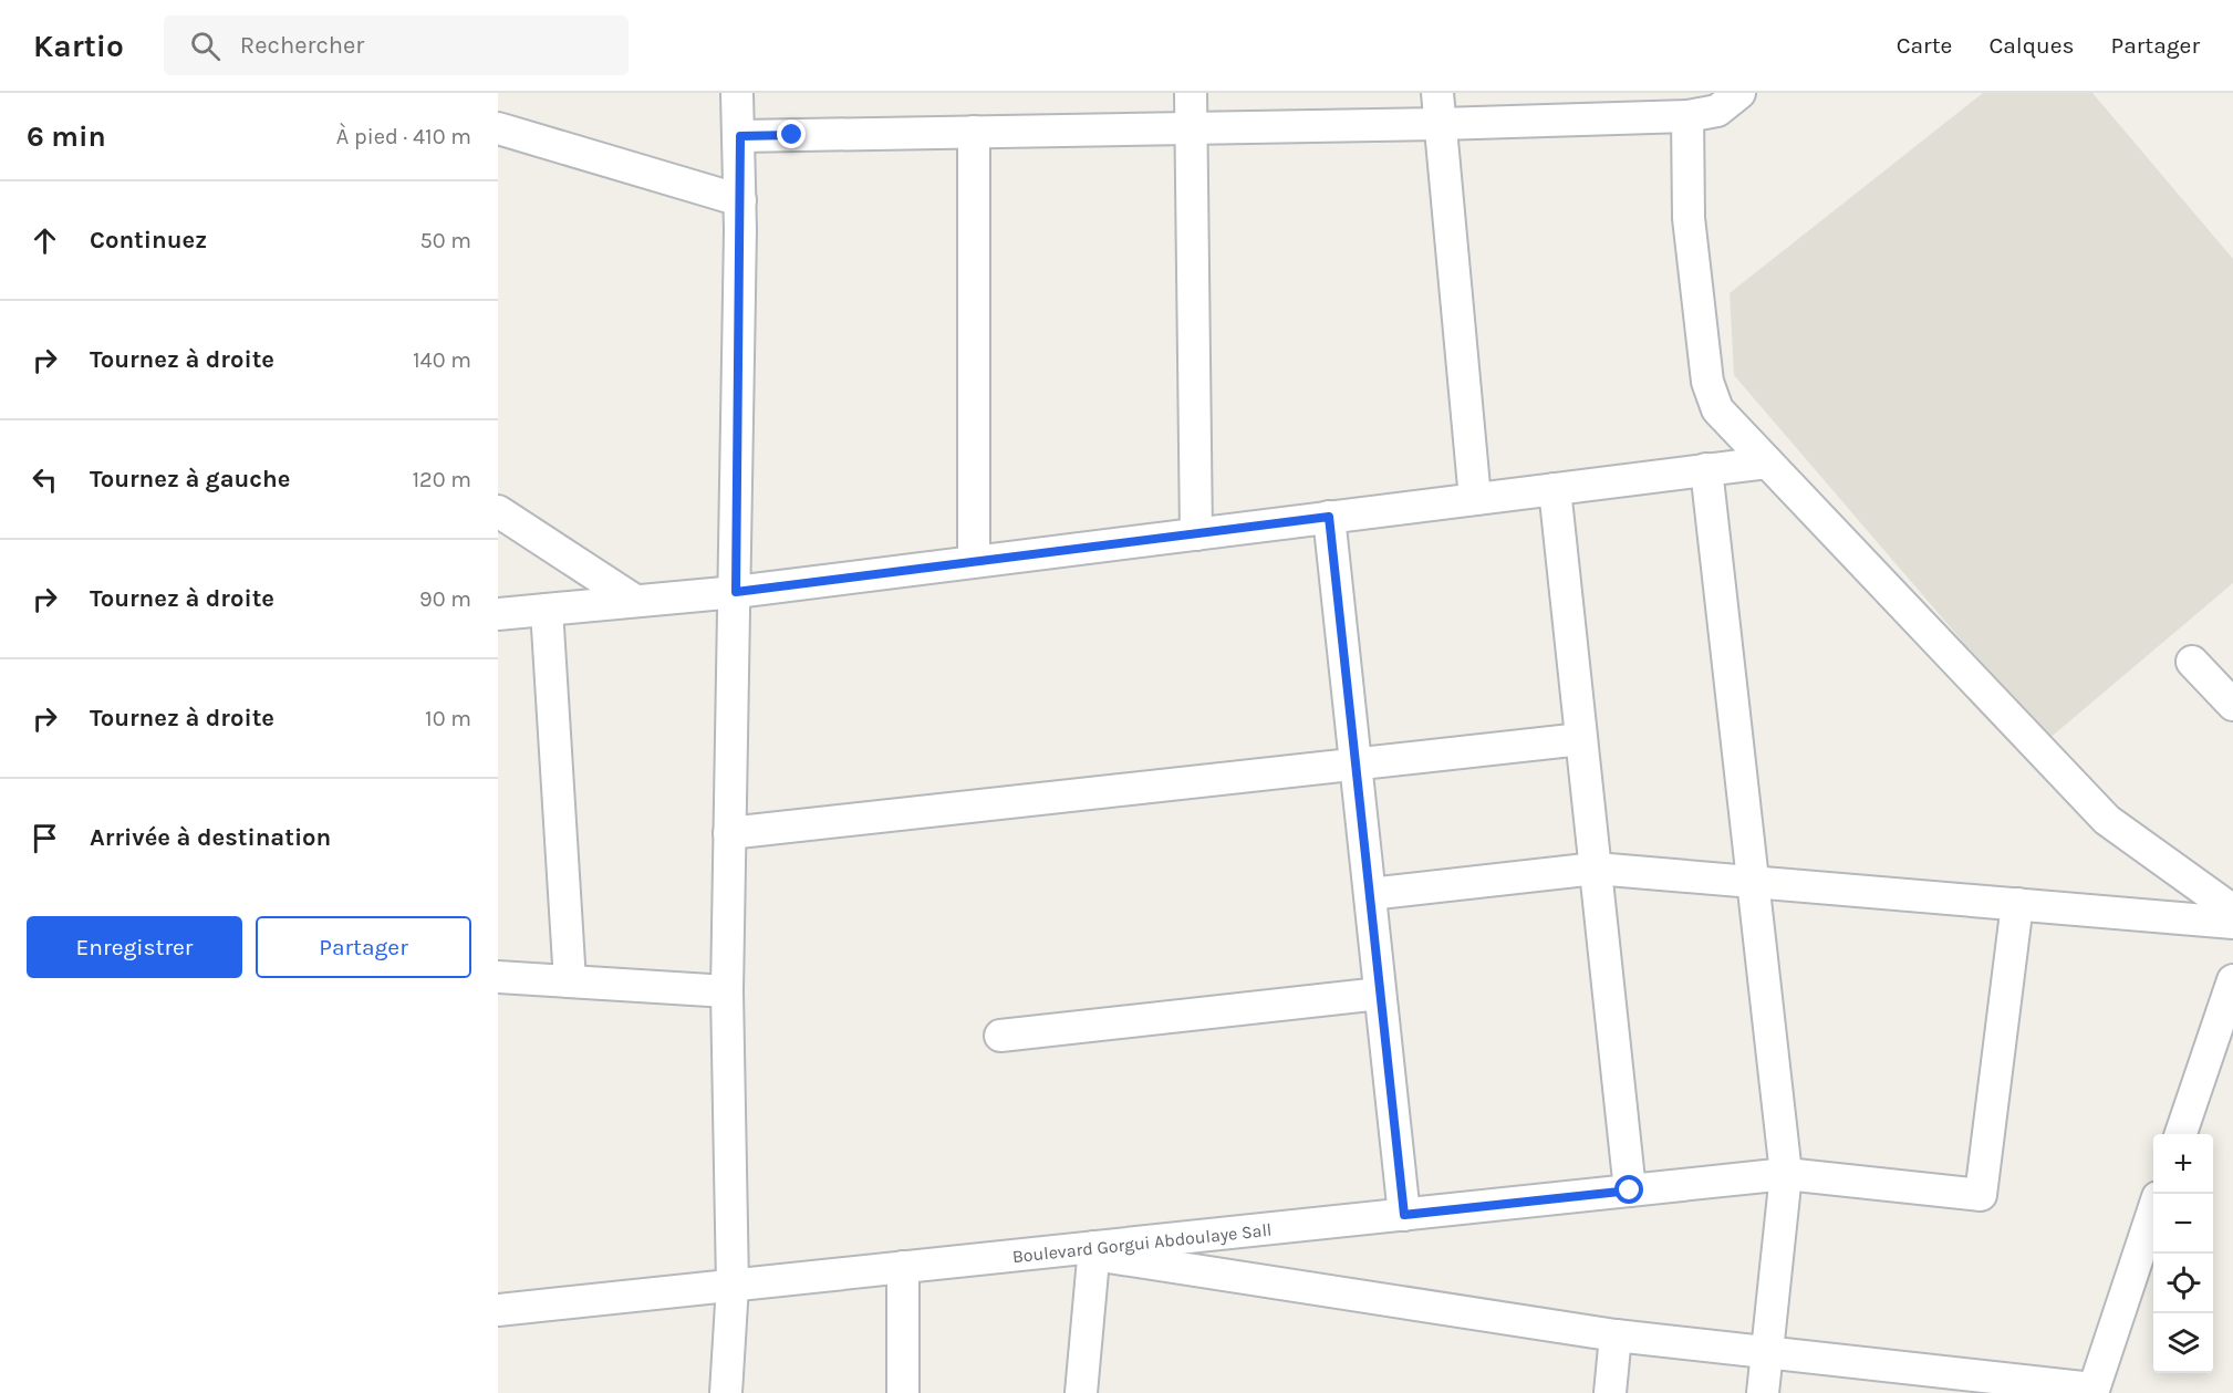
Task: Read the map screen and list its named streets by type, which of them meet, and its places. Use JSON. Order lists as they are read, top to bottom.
{
  "streets": {
    "street": ["Boulevard Gorgui Abdoulaye Sall"]
  },
  "page": {
    "header": "Kartio",
    "search": "Rechercher",
    "nav": ["Carte", "Calques", "Partager"],
    "heading": ["6 min", "À pied · 410 m"],
    "list": [
      ["Continuez", "50 m"],
      ["Tournez à droite", "140 m"],
      ["Tournez à gauche", "120 m"],
      ["Tournez à droite", "90 m"],
      ["Tournez à droite", "10 m"],
      "Arrivée à destination"
    ],
    "buttons": ["Enregistrer", "Partager"],
    "map_buttons": ["+", "−"]
  }
}
